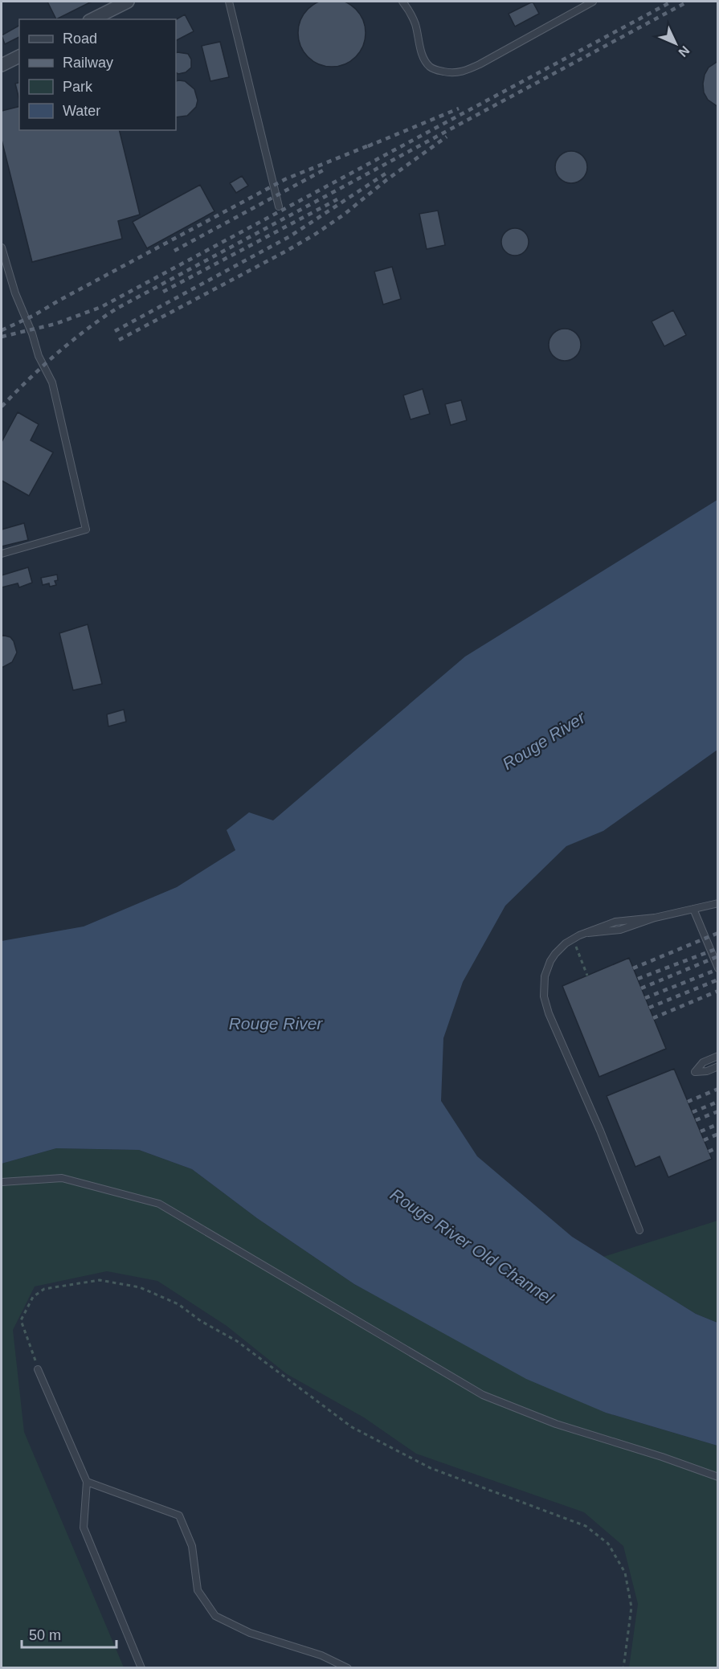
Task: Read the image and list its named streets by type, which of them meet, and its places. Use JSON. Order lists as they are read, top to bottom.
{
  "water": ["Rouge River", "Rouge River Old Channel"],
  "legend": [
    "Road",
    "Railway",
    "Park",
    "Water"
  ],
  "scale_bar": "50 m",
  "north": "bottom right"
}
